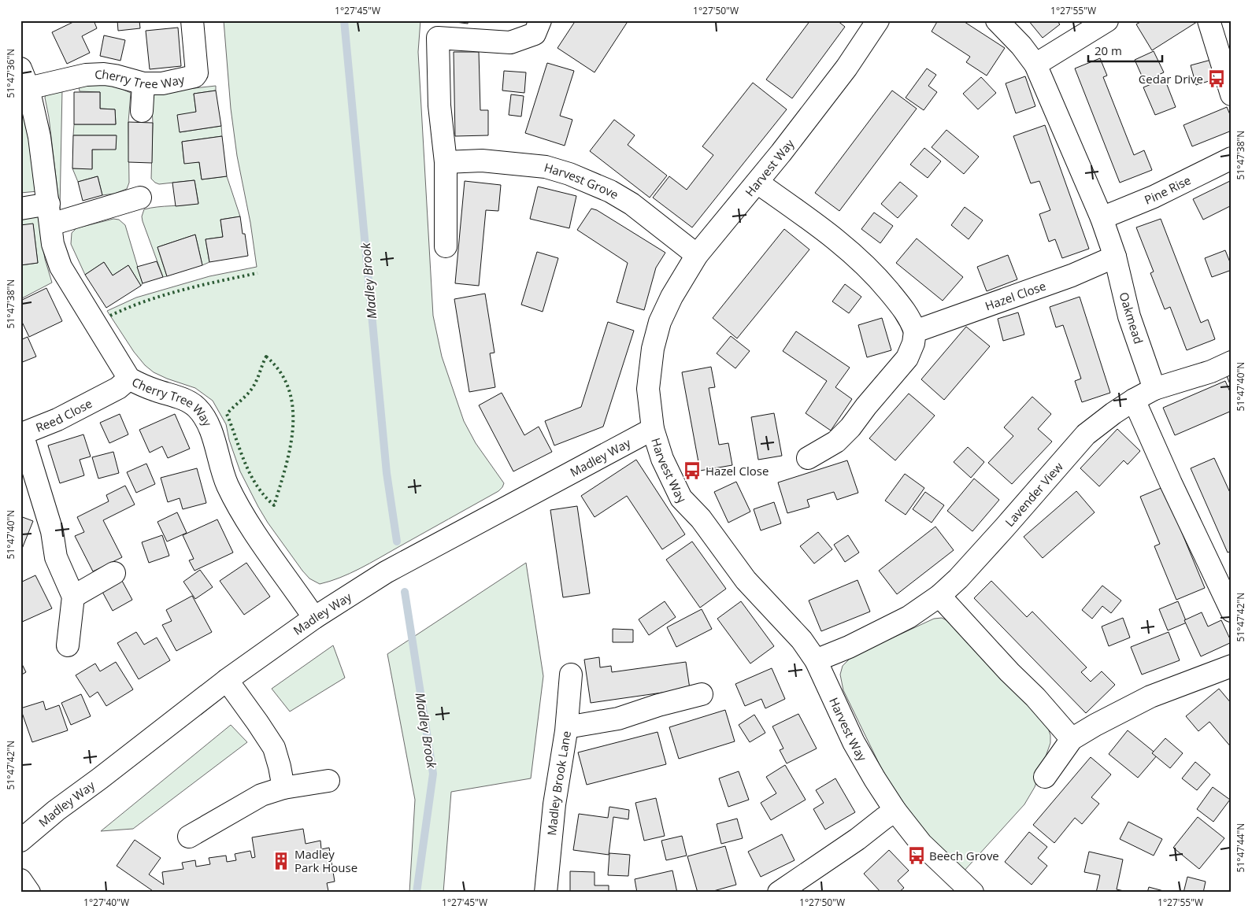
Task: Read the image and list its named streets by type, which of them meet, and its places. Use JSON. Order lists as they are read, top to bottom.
{
  "streets": {
    "street": [
      "Cherry Tree Way",
      "Harvest Way",
      "Harvest Grove",
      "Pine Rise",
      "Hazel Close",
      "Oakmead",
      "Reed Close",
      "Madley Way",
      "Lavender View",
      "Madley Brook Lane"
    ]
  },
  "crossings": [
    ["Cherry Tree Way", "Reed Close"],
    ["Cherry Tree Way", "Madley Way"],
    ["Harvest Way", "Harvest Grove"],
    ["Harvest Way", "Madley Way"],
    ["Harvest Way", "Lavender View"],
    ["Pine Rise", "Oakmead"],
    ["Hazel Close", "Oakmead"]
  ],
  "water": ["Madley Brook"],
  "places": {
    "bus stop": ["Cedar Drive", "Hazel Close", "Beech Grove"],
    "building": ["Madley Park House"]
  },
  "scale_bar": "20 m",
  "coordinates": [
    "1°27'45\"W",
    "1°27'50\"W",
    "1°27'55\"W",
    "51°47'36\"N",
    "51°47'38\"N",
    "51°47'40\"N",
    "51°47'42\"N",
    "51°47'44\"N",
    "1°27'40\"W"
  ]
}
